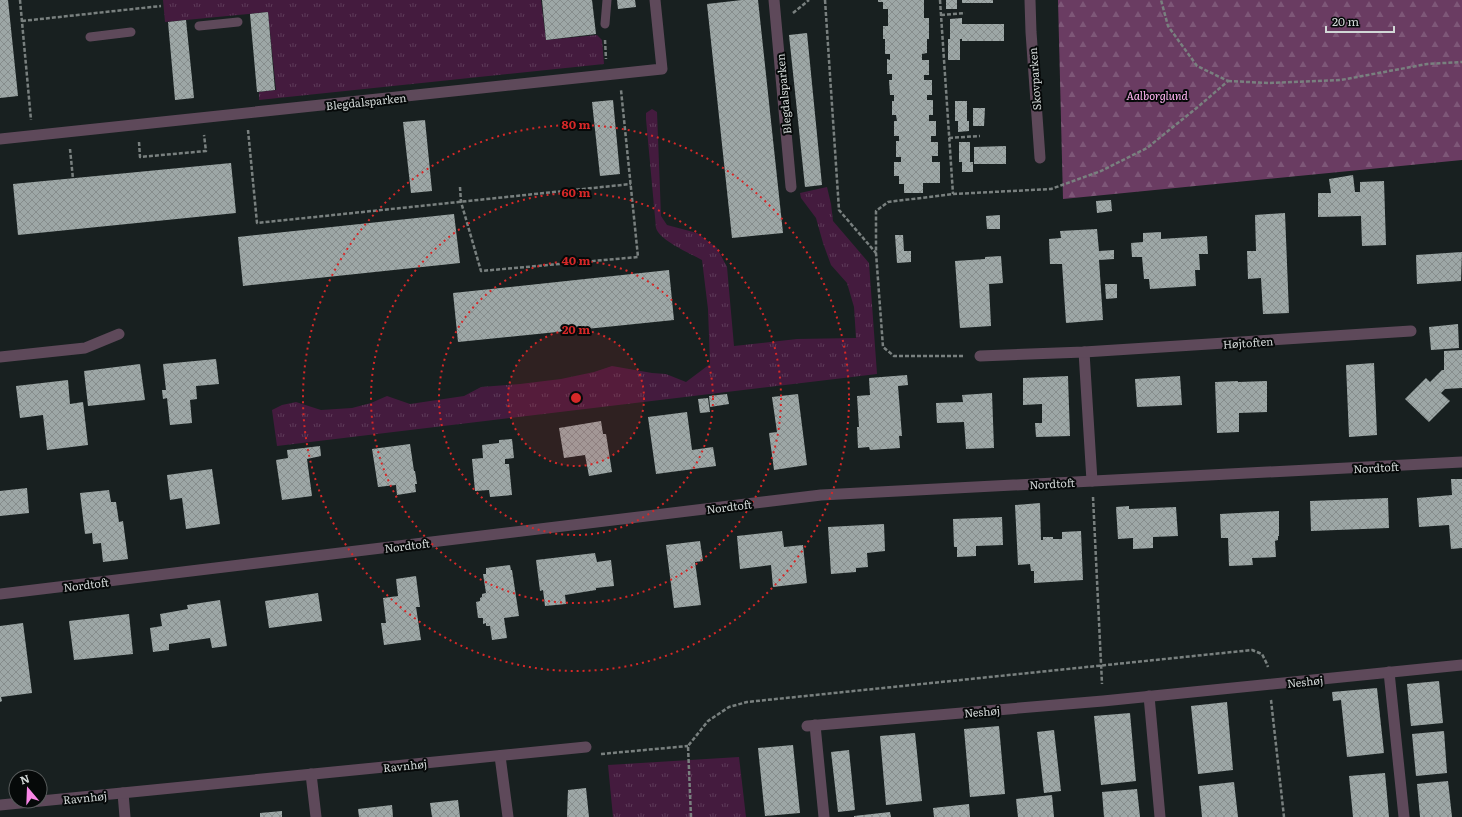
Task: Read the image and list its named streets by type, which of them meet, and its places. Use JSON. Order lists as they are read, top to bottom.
{
  "streets": {
    "street": [
      "Skovparken",
      "Blegdalsparken",
      "Højtoften",
      "Nordtoft",
      "Neshøj",
      "Ravnhøj"
    ]
  },
  "parks": ["Aalborglund"],
  "scale_bar": "20 m",
  "north": "top",
  "rings": [
    "80 m",
    "60 m",
    "40 m",
    "20 m"
  ]
}
